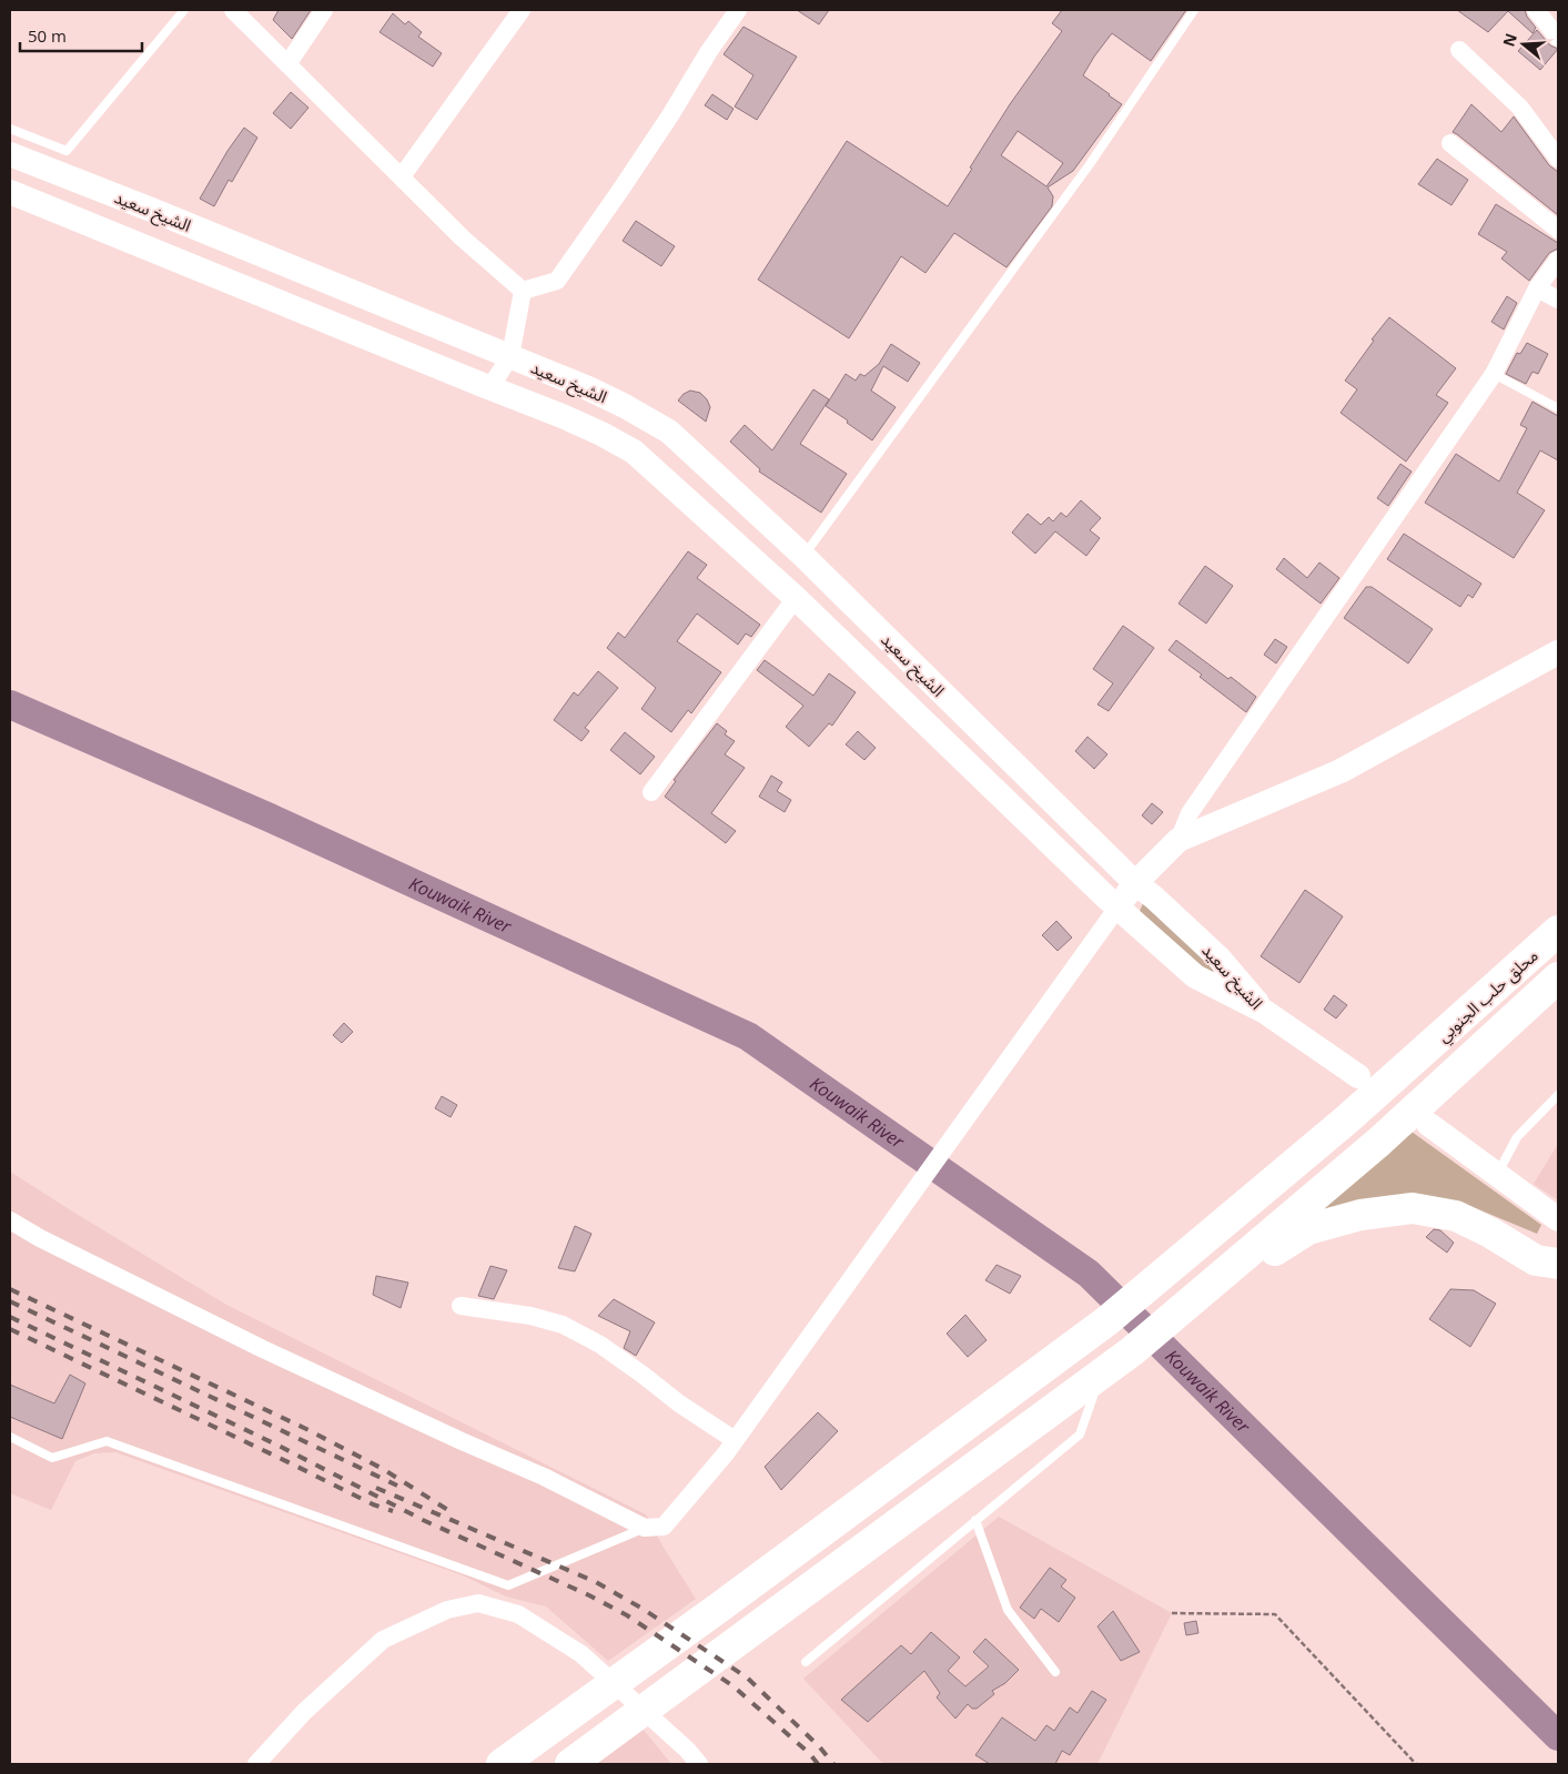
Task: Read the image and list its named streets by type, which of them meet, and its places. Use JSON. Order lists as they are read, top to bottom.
{
  "streets": {
    "highway": ["محلق حلب الجنوبي"],
    "main road": ["الشيخ سعيد"]
  },
  "water": ["Kouwaik River"],
  "scale_bar": "50 m",
  "north": "left"
}
